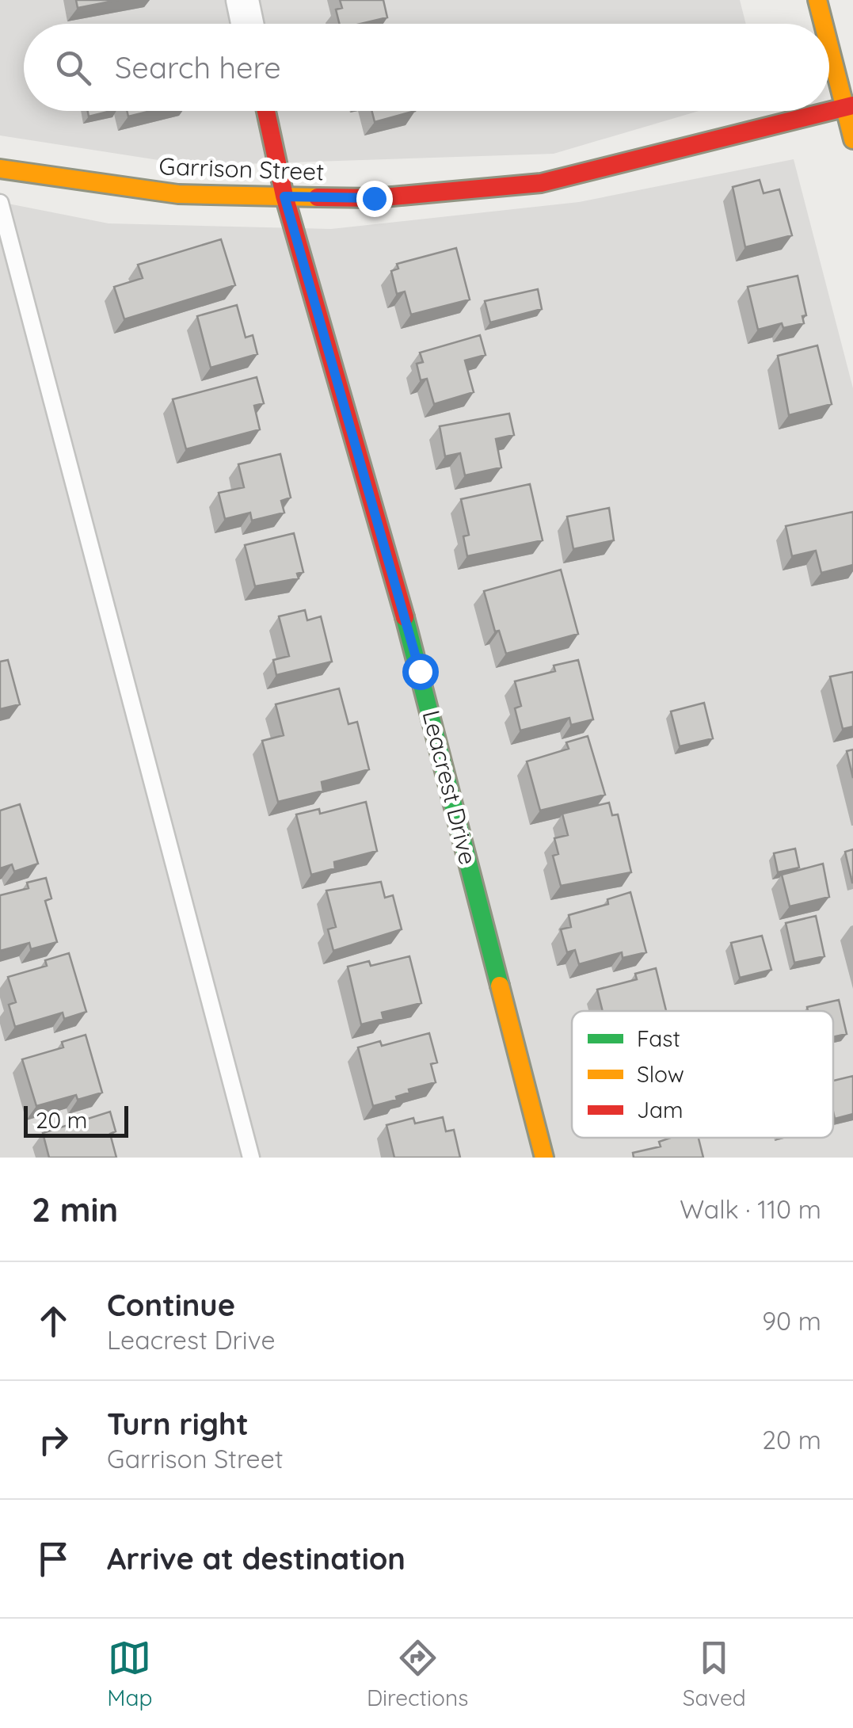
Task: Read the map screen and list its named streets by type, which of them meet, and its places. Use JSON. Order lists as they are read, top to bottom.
{
  "streets": {
    "street": ["Garrison Street", "Leacrest Drive"]
  },
  "crossings": [
    ["Garrison Street", "Leacrest Drive"]
  ],
  "legend": ["Fast", "Slow", "Jam"],
  "scale_bar": "20 m",
  "page": {
    "search": "Search here",
    "scale": "20 m",
    "heading": ["2 min", "Walk · 110 m"],
    "list": [
      ["Continue", "Leacrest Drive", "90 m"],
      ["Turn right", "Garrison Street", "20 m"],
      "Arrive at destination"
    ],
    "nav": ["Map", "Directions", "Saved"]
  }
}
